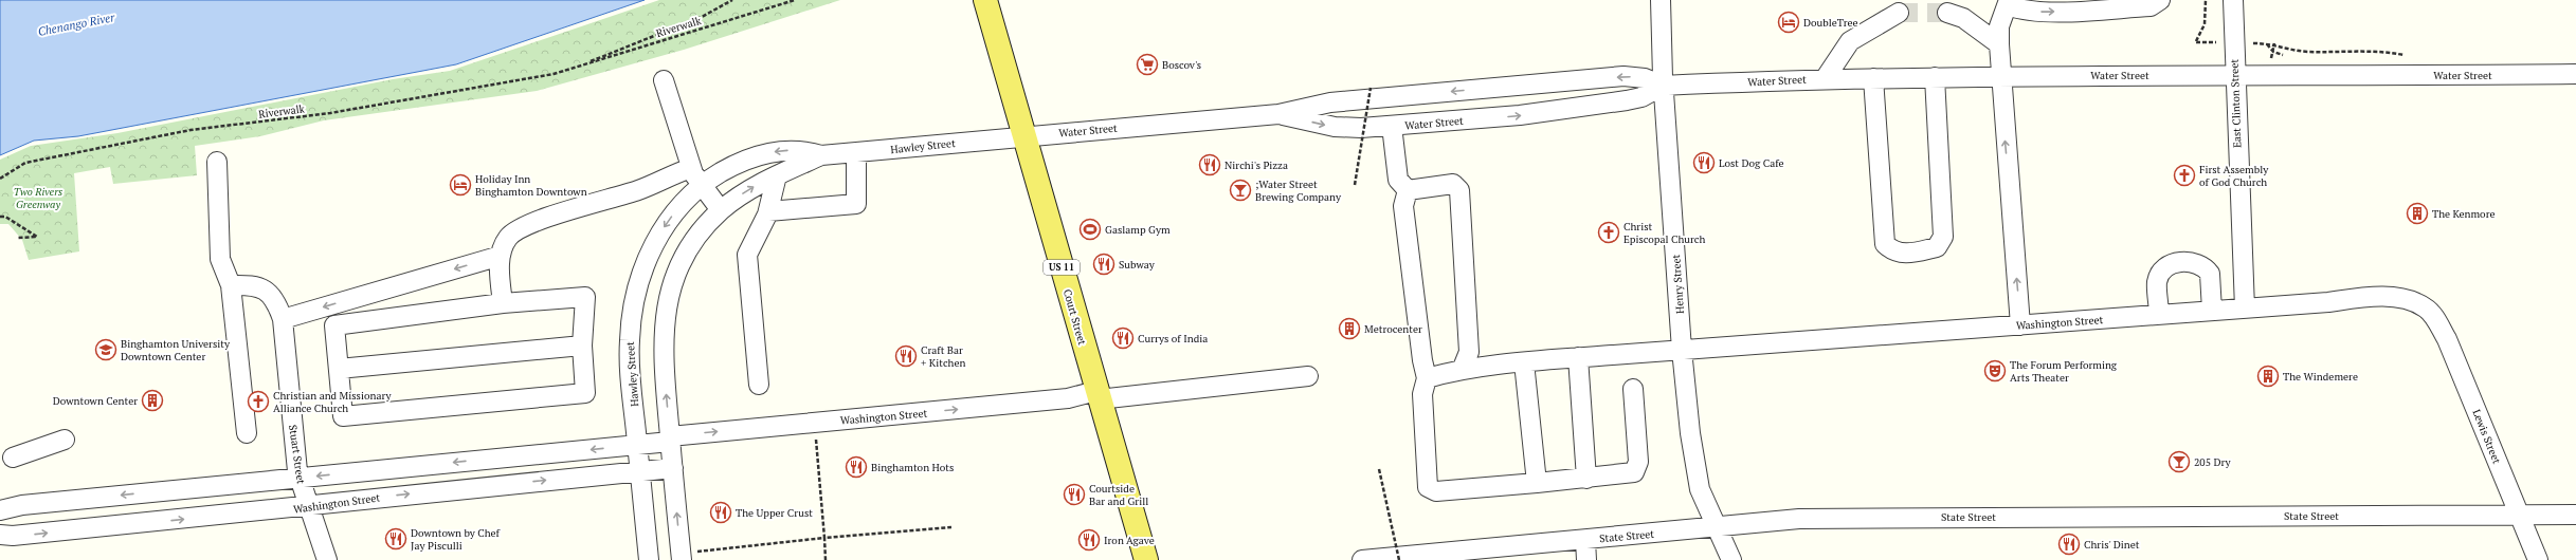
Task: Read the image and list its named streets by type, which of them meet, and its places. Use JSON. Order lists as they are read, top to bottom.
{
  "streets": {
    "main road": ["US 11", "Court Street"],
    "street": [
      "Water Street",
      "East Clinton Street",
      "Hawley Street",
      "Henry Street",
      "Washington Street",
      "Lewis Street",
      "Stuart Street",
      "State Street"
    ],
    "path": ["Riverwalk"]
  },
  "crossings": [
    ["Water Street", "East Clinton Street"],
    ["Water Street", "Hawley Street"],
    ["Water Street", "Henry Street"],
    ["Water Street", "Court Street"],
    ["East Clinton Street", "Washington Street"],
    ["Hawley Street", "Court Street"],
    ["Hawley Street", "Washington Street"],
    ["Henry Street", "Washington Street"],
    ["Henry Street", "State Street"],
    ["Court Street", "Washington Street"],
    ["Washington Street", "Lewis Street"],
    ["Washington Street", "Stuart Street"],
    ["Lewis Street", "State Street"]
  ],
  "water": ["Chenango River"],
  "parks": ["Two Rivers Greenway"],
  "places": {
    "hotel": ["DoubleTree", "Holiday Inn Binghamton Downtown"],
    "supermarket": ["Boscov's"],
    "restaurant": [
      "Lost Dog Cafe",
      "Nirchi's Pizza",
      "Subway",
      "Currys of India",
      "Craft Bar + Kitchen",
      "Binghamton Hots",
      "Courtside Bar and Grill",
      "The Upper Crust",
      "Downtown by Chef Jay Pisculli",
      "Iron Agave",
      "Chris' Dinet"
    ],
    "church": ["First Assembly of God Church", "Christ Episcopal Church", "Christian and Missionary Alliance Church"],
    "bar": [";Water Street Brewing Company", "205 Dry"],
    "building": [
      "The Kenmore",
      "Metrocenter",
      "The Windemere",
      "Downtown Center"
    ],
    "sports": ["Gaslamp Gym"],
    "school or university": ["Binghamton University Downtown Center"],
    "theatre": ["The Forum Performing Arts Theater"]
  }
}
